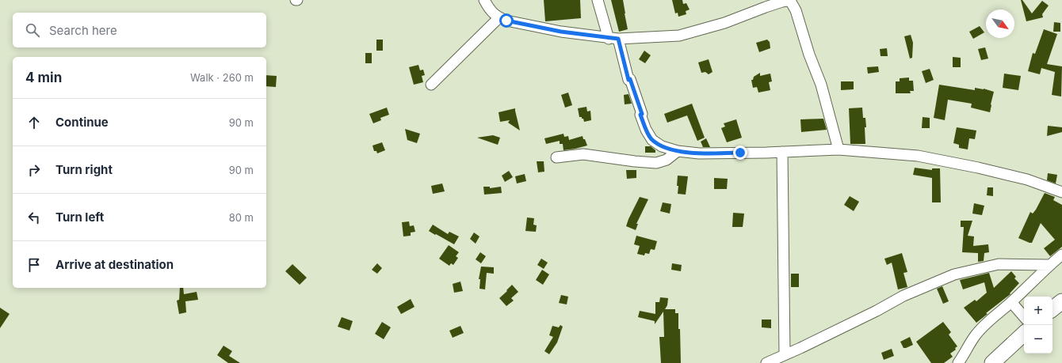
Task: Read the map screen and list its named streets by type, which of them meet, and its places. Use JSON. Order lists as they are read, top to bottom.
{
  "north": "bottom right",
  "page": {
    "search": "Search here",
    "heading": ["4 min", "Walk · 260 m"],
    "list": [
      ["Continue", "90 m"],
      ["Turn right", "90 m"],
      ["Turn left", "80 m"],
      "Arrive at destination"
    ],
    "map_buttons": ["+", "−"]
  }
}
